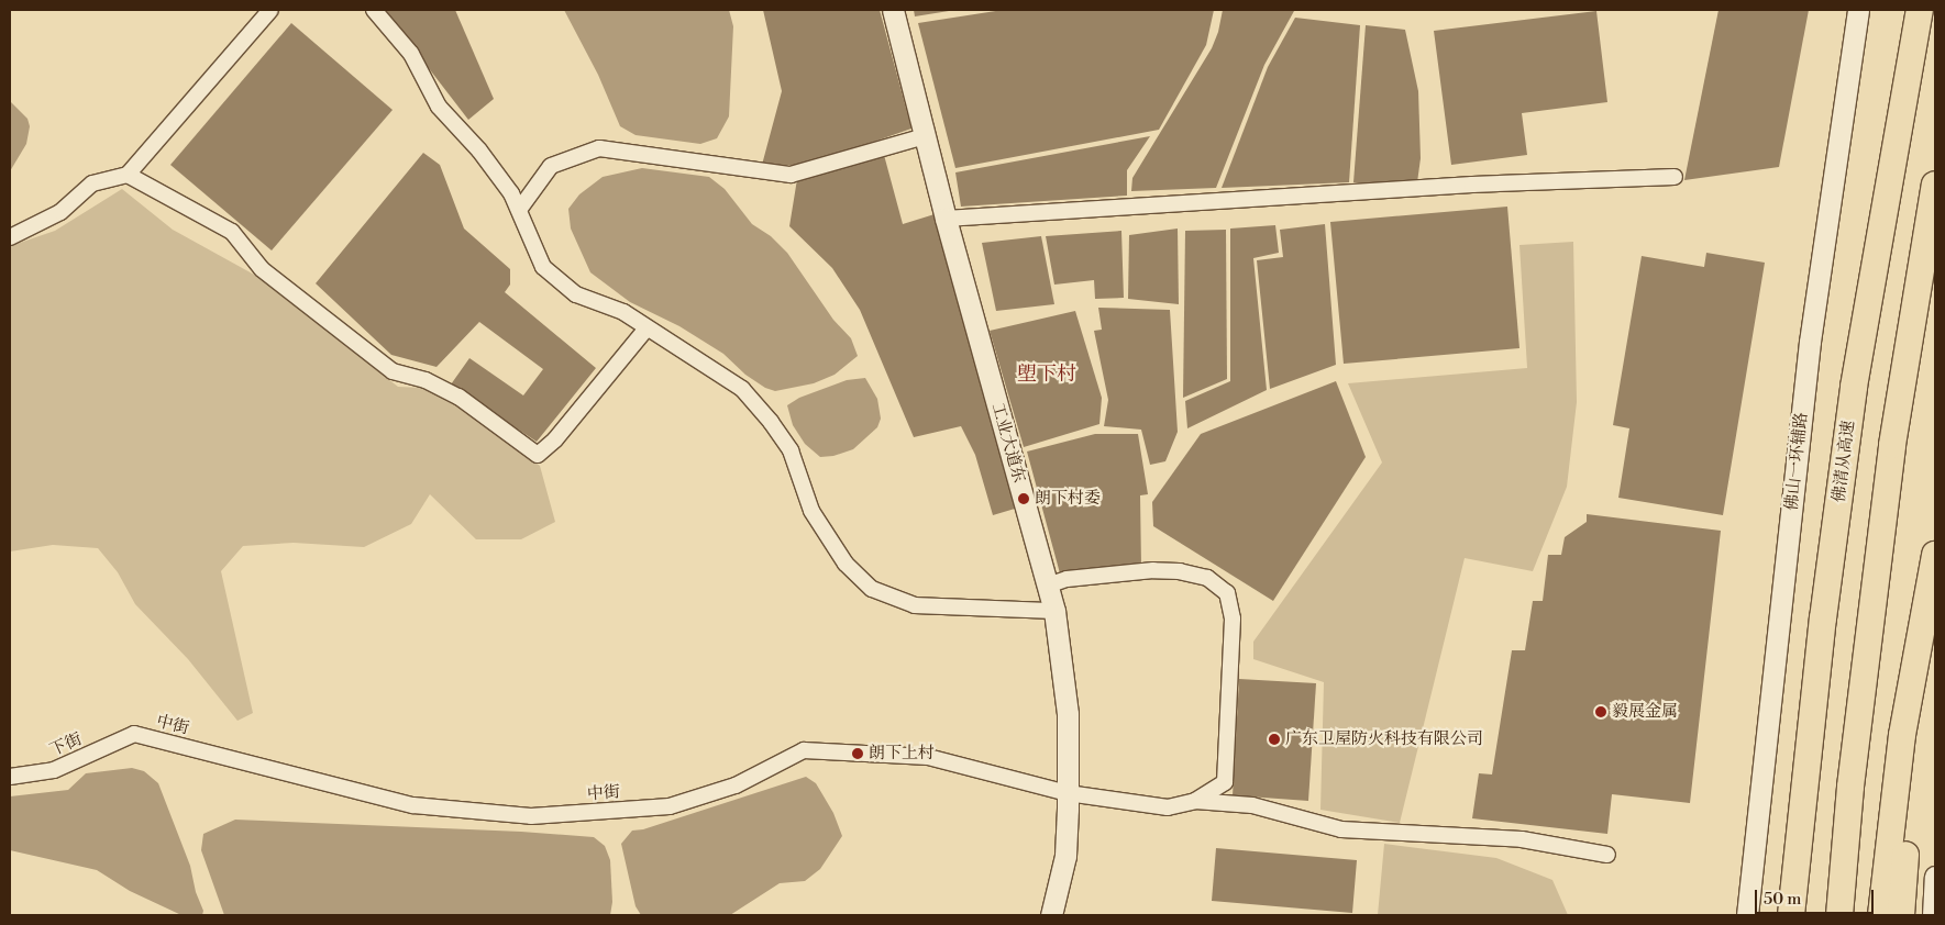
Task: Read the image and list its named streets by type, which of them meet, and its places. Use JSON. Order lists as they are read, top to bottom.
{
  "streets": {
    "highway": ["佛清从高速"],
    "main road": ["工业大道东", "佛山一环辅路"],
    "street": ["中街", "下街"]
  },
  "crossings": [
    ["工业大道东", "中街"],
    ["中街", "下街"]
  ],
  "districts": ["塱下村"],
  "places": [
    "朗下村委",
    "毅展金属",
    "广东卫屋防火科技有限公司",
    "朗下上村"
  ],
  "scale_bar": "50 m"
}
